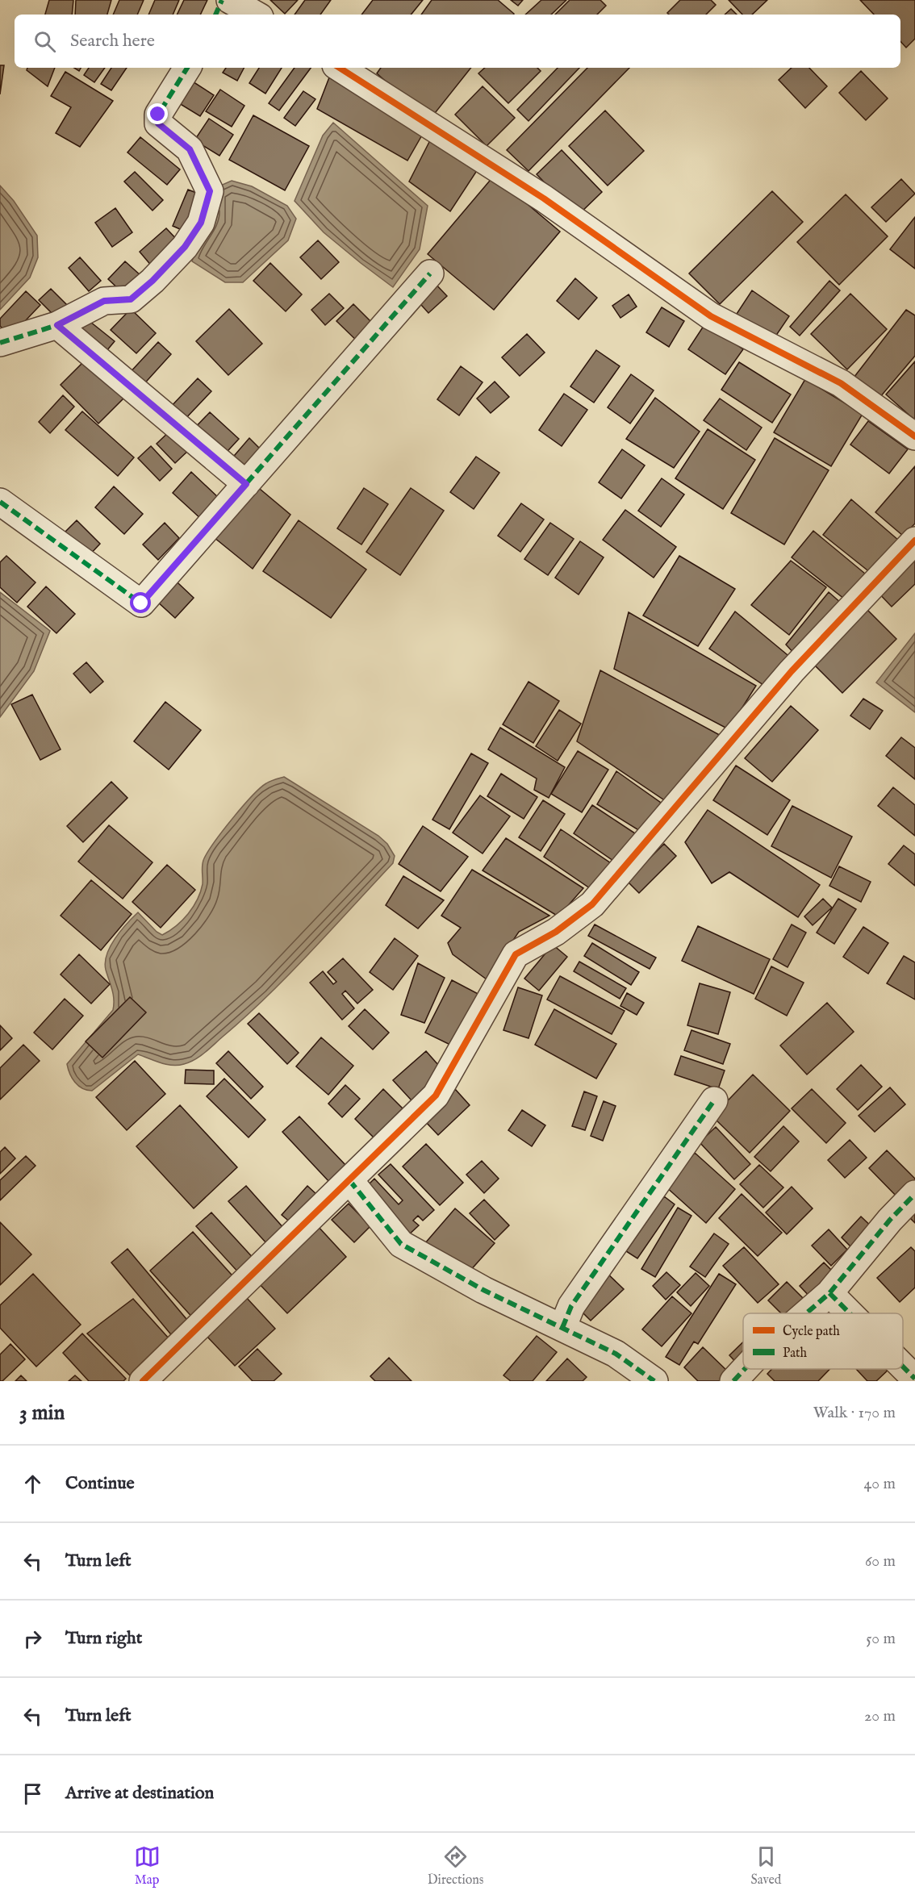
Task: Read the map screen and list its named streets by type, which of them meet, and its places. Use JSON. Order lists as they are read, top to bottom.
{
  "legend": ["Cycle path", "Path"],
  "page": {
    "search": "Search here",
    "heading": ["3 min", "Walk · 170 m"],
    "list": [
      ["Continue", "40 m"],
      ["Turn left", "60 m"],
      ["Turn right", "50 m"],
      ["Turn left", "20 m"],
      "Arrive at destination"
    ],
    "nav": ["Map", "Directions", "Saved"]
  }
}
